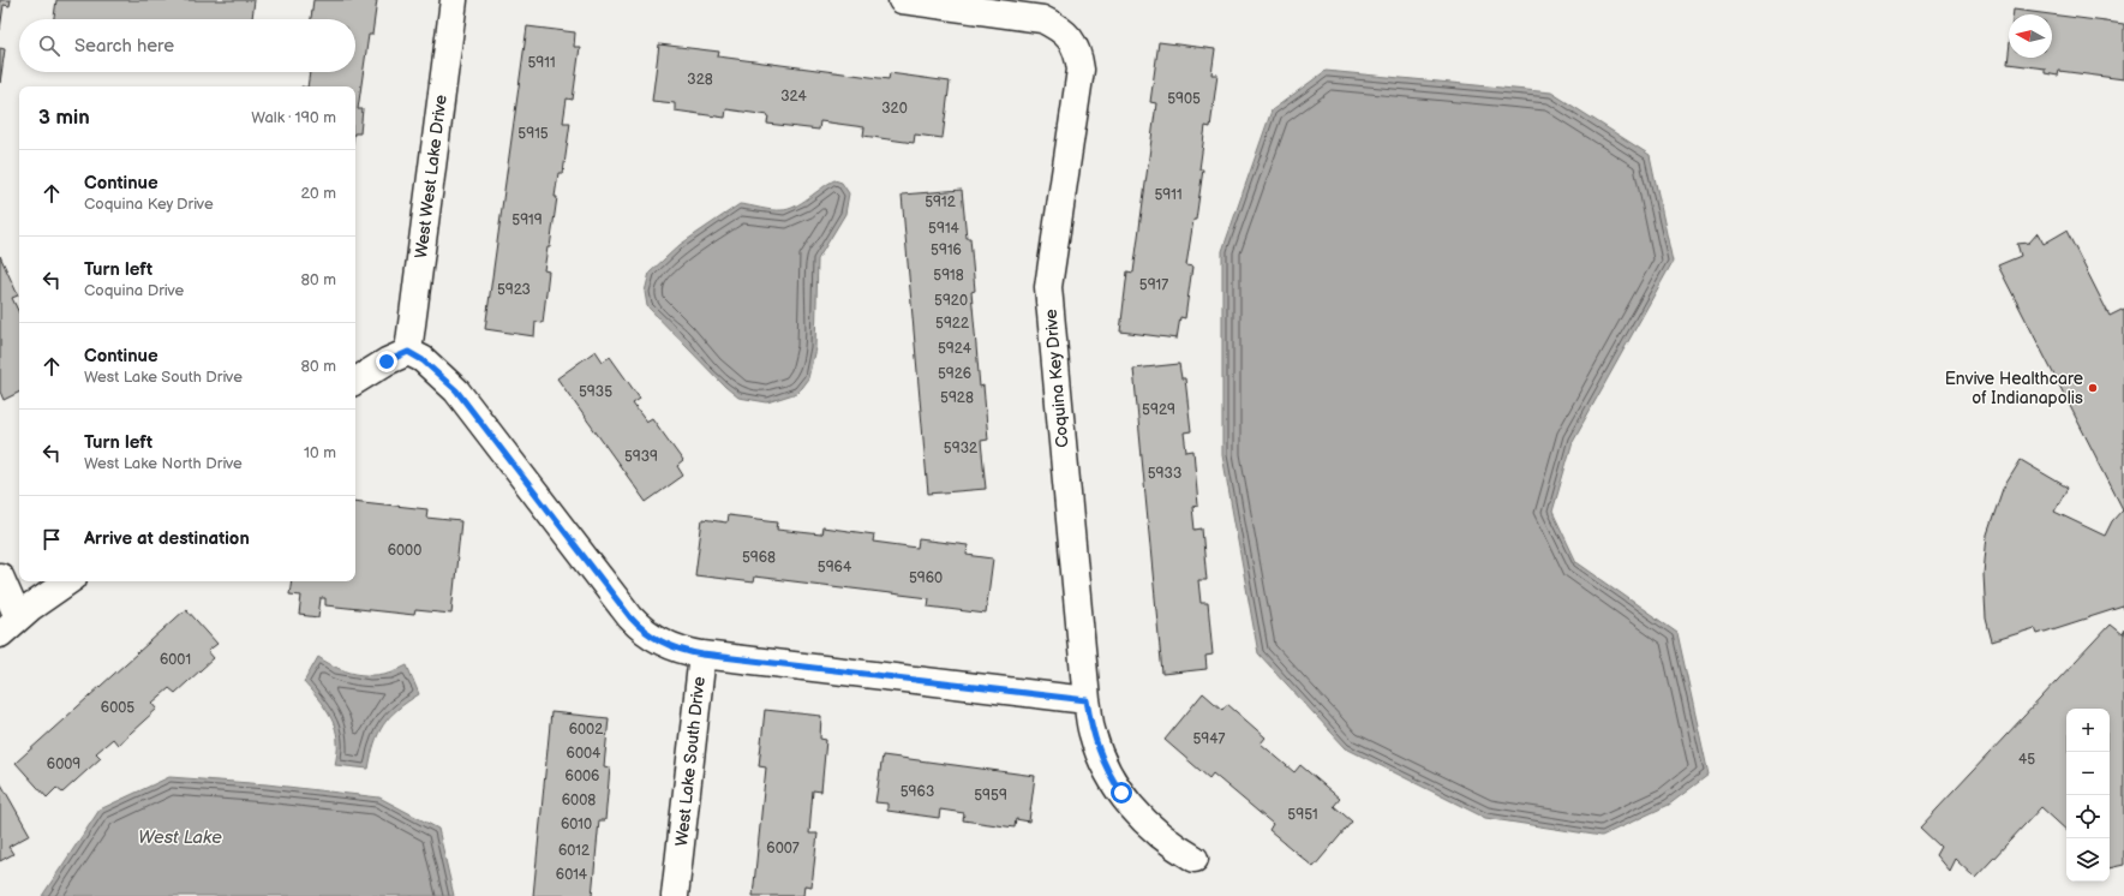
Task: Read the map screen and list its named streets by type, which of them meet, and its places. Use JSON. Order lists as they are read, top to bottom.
{
  "streets": {
    "street": ["West West Lake Drive", "Coquina Key Drive", "West Lake South Drive"]
  },
  "crossings": [
    ["West West Lake Drive", "West Lake South Drive"]
  ],
  "water": ["West Lake"],
  "places": ["Envive Healthcare of Indianapolis"],
  "house_numbers": [
    "5911",
    "328",
    "324",
    "5905",
    "320",
    "5915",
    "5911",
    "5912",
    "5919",
    "5914",
    "5916",
    "5918",
    "5917",
    "5923",
    "5920",
    "5922",
    "5924",
    "5926",
    "5935",
    "5928",
    "5929",
    "5932",
    "5939",
    "5933",
    "6000",
    "5968",
    "5964",
    "5960",
    "6001",
    "6005",
    "6002",
    "5947",
    "6004",
    "45",
    "6009",
    "6006",
    "5963",
    "5959",
    "6008",
    "5951",
    "6010",
    "6007",
    "6012",
    "6014"
  ],
  "north": "left",
  "page": {
    "search": "Search here",
    "heading": ["3 min", "Walk · 190 m"],
    "list": [
      ["Continue", "Coquina Key Drive", "20 m"],
      ["Turn left", "Coquina Drive", "80 m"],
      ["Continue", "West Lake South Drive", "80 m"],
      ["Turn left", "West Lake North Drive", "10 m"],
      "Arrive at destination"
    ],
    "map_buttons": ["+", "−"]
  }
}
